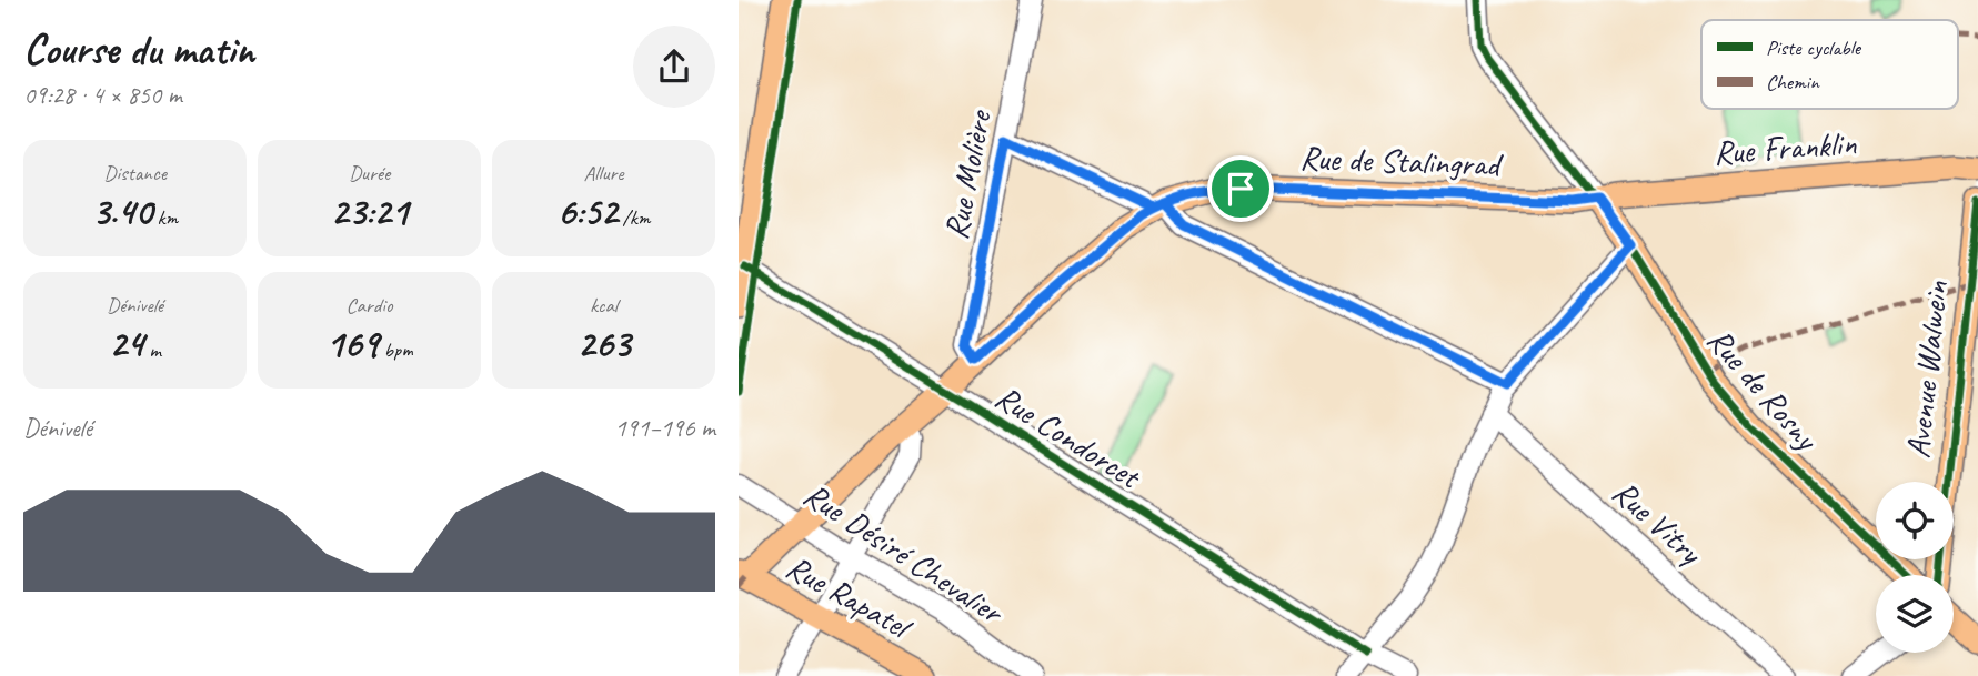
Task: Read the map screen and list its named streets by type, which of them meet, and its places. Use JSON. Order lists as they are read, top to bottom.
{
  "streets": {
    "main road": [
      "Rue Franklin",
      "Rue de Stalingrad",
      "Avenue Walwein",
      "Rue de Rosny",
      "Rue Rapatel"
    ],
    "street": [
      "Rue Molière",
      "Rue Condorcet",
      "Rue Vitry",
      "Rue Désiré Chevalier"
    ]
  },
  "crossings": [
    ["Rue Franklin", "Rue de Stalingrad"],
    ["Rue Franklin", "Rue de Rosny"],
    ["Rue de Stalingrad", "Rue Molière"],
    ["Rue de Stalingrad", "Rue de Rosny"],
    ["Rue de Stalingrad", "Rue Condorcet"],
    ["Rue de Stalingrad", "Rue Désiré Chevalier"],
    ["Rue de Stalingrad", "Rue Rapatel"]
  ],
  "legend": ["Piste cyclable", "Chemin"],
  "page": {
    "heading": ["Course du matin", "09:28 · 4 × 850 m"],
    "stats": [
      ["Distance", "3.40 km"],
      ["Durée", "23:21"],
      ["Allure", "6:52 /km"],
      ["Dénivelé", "24 m"],
      ["Cardio", "169 bpm"],
      ["kcal", "263"]
    ],
    "chart": ["Dénivelé", "191–196 m"]
  }
}
